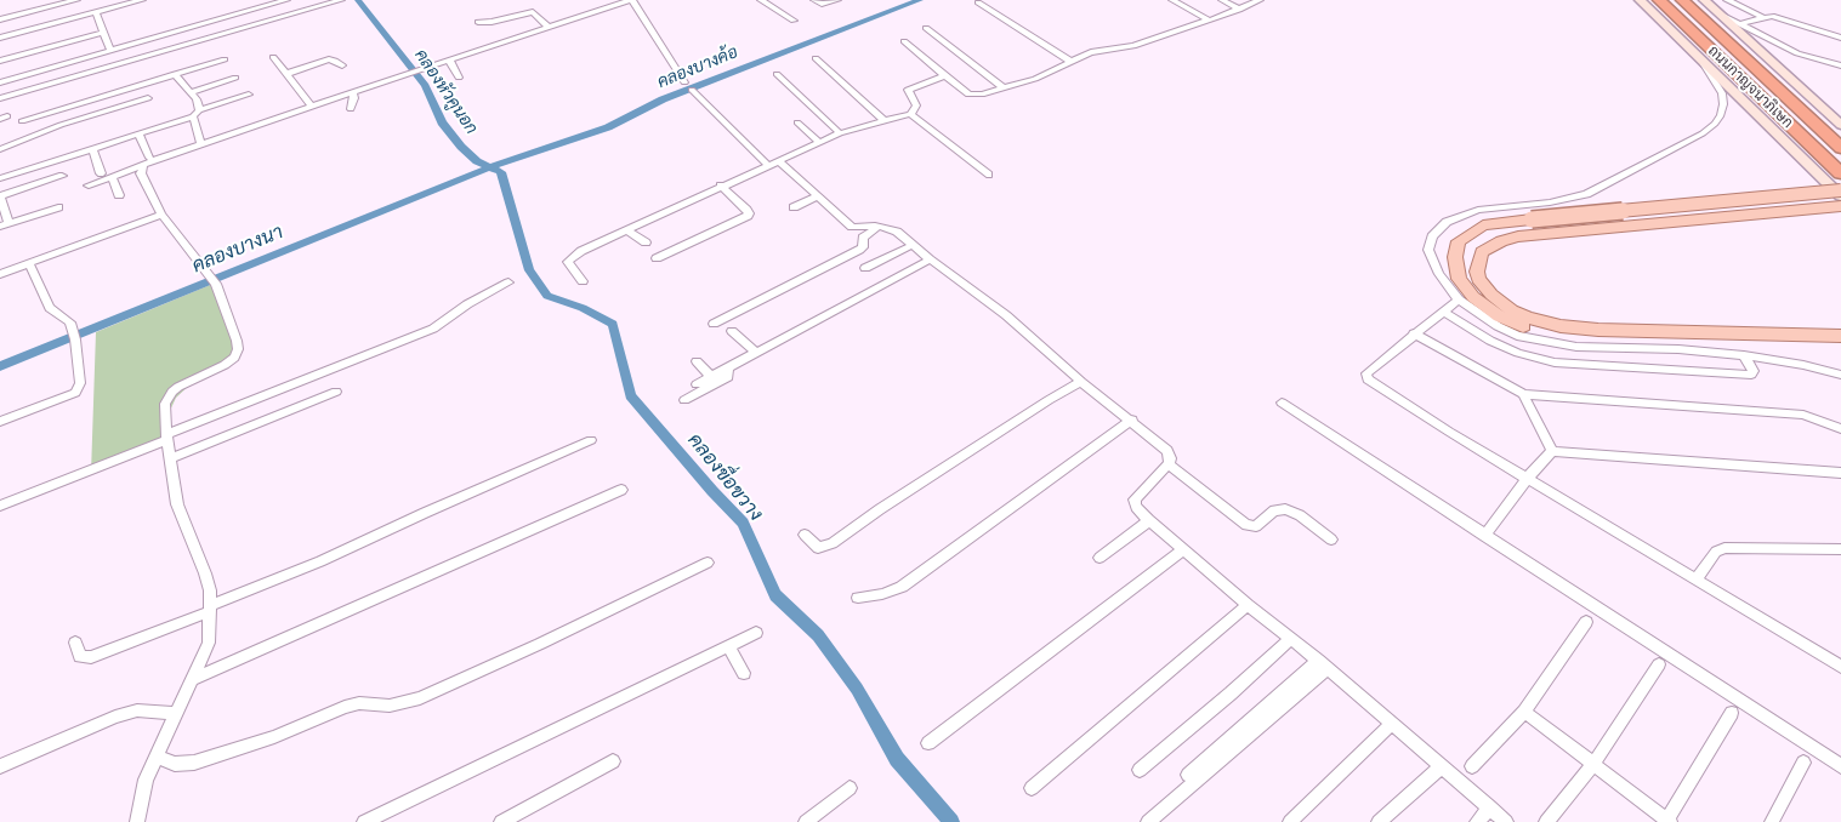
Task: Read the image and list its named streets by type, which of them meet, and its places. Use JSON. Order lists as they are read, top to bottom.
{
  "streets": {
    "highway": ["ถนนกาญจนาภิเษก"]
  },
  "water": [
    "คลองบางค้อ",
    "คลองหัวคูนอก",
    "คลองบางนา",
    "คลองขื่อขวาง"
  ]
}
